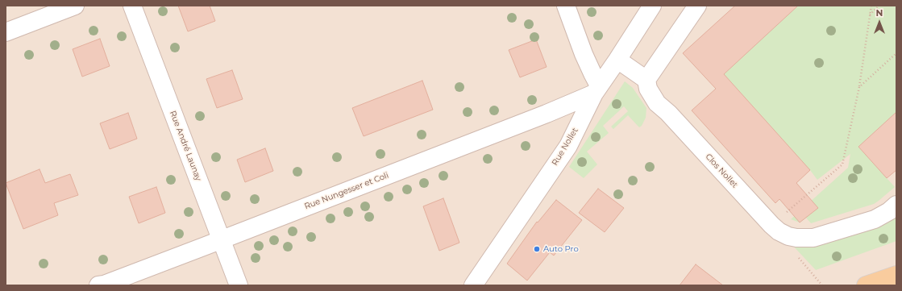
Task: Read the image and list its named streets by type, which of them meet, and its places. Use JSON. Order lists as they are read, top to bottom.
{
  "streets": {
    "street": [
      "Rue André Launay",
      "Rue Nollet",
      "Clos Nollet",
      "Rue Nungesser et Coli"
    ]
  },
  "crossings": [
    ["Rue André Launay", "Rue Nungesser et Coli"],
    ["Rue Nollet", "Rue Nungesser et Coli"]
  ],
  "places": ["Auto Pro"],
  "north": "top"
}
